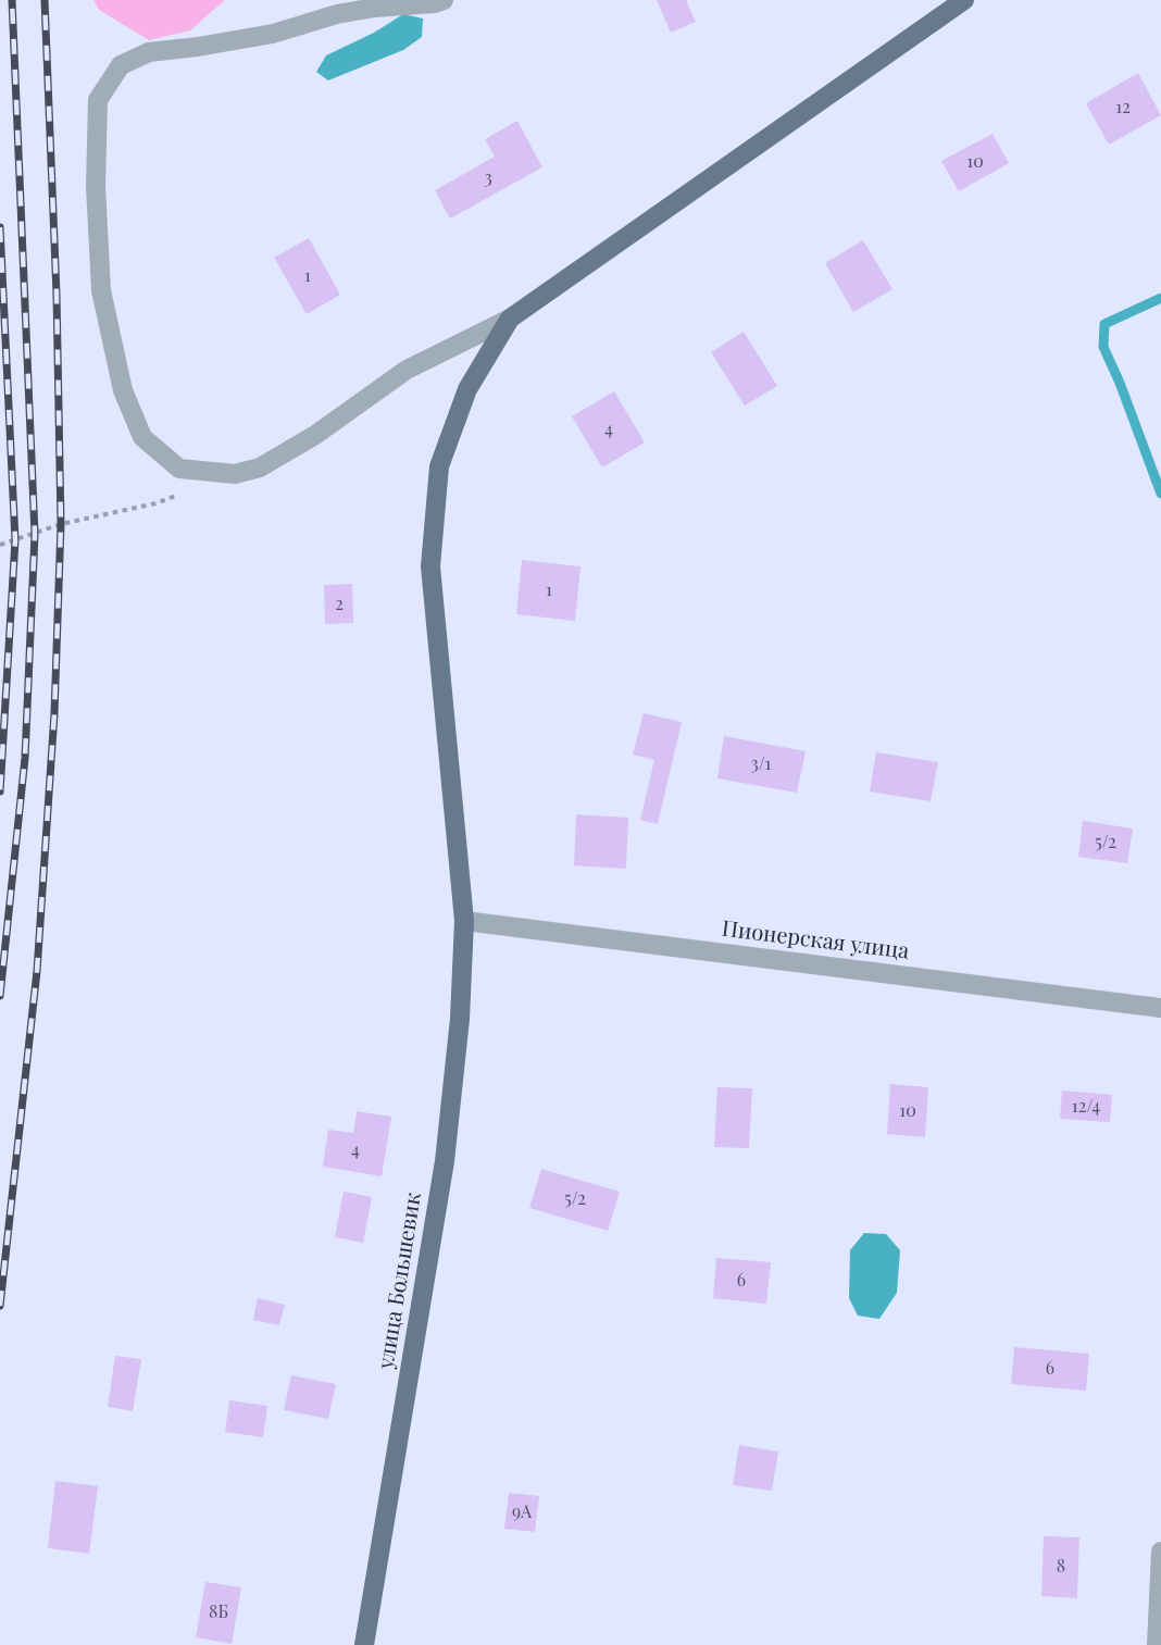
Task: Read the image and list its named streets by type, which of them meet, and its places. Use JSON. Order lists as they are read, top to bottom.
{
  "streets": {
    "main road": ["улица Большевик"],
    "street": ["Пионерская улица"]
  },
  "crossings": [
    ["Пионерская улица", "улица Большевик"]
  ],
  "house_numbers": [
    "12",
    "10",
    "3",
    "1",
    "4",
    "1",
    "2",
    "3/1",
    "5/2",
    "12/4",
    "10",
    "4",
    "5/2",
    "6",
    "6",
    "9А",
    "8",
    "8Б"
  ]
}
